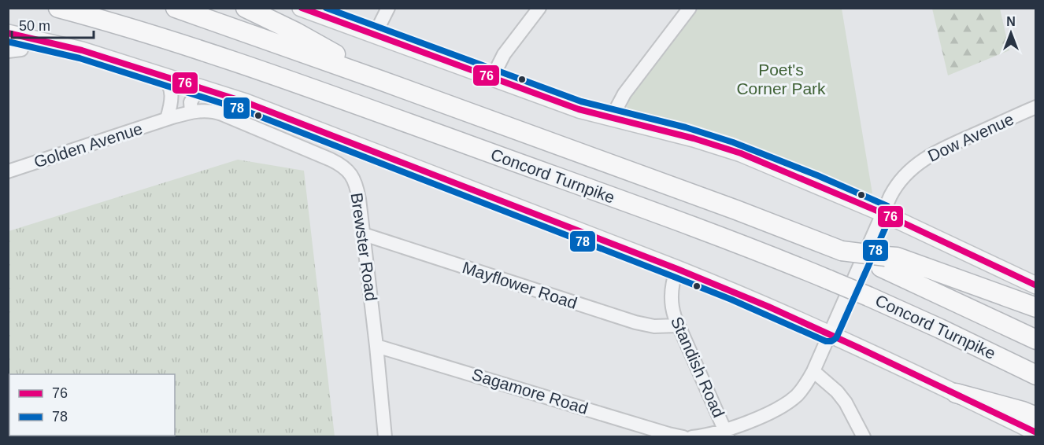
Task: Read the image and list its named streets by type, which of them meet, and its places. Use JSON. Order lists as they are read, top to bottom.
{
  "streets": {
    "highway": ["Concord Turnpike"],
    "street": [
      "Dow Avenue",
      "Golden Avenue",
      "Brewster Road",
      "Mayflower Road",
      "Standish Road",
      "Sagamore Road"
    ]
  },
  "crossings": [
    ["Dow Avenue", "Standish Road"],
    ["Golden Avenue", "Brewster Road"],
    ["Brewster Road", "Mayflower Road"],
    ["Brewster Road", "Sagamore Road"],
    ["Mayflower Road", "Standish Road"]
  ],
  "parks": ["Poet's Corner Park"],
  "lines": ["transit line 76", "transit line 78"],
  "legend": ["76", "78"],
  "scale_bar": "50 m",
  "north": "top"
}
